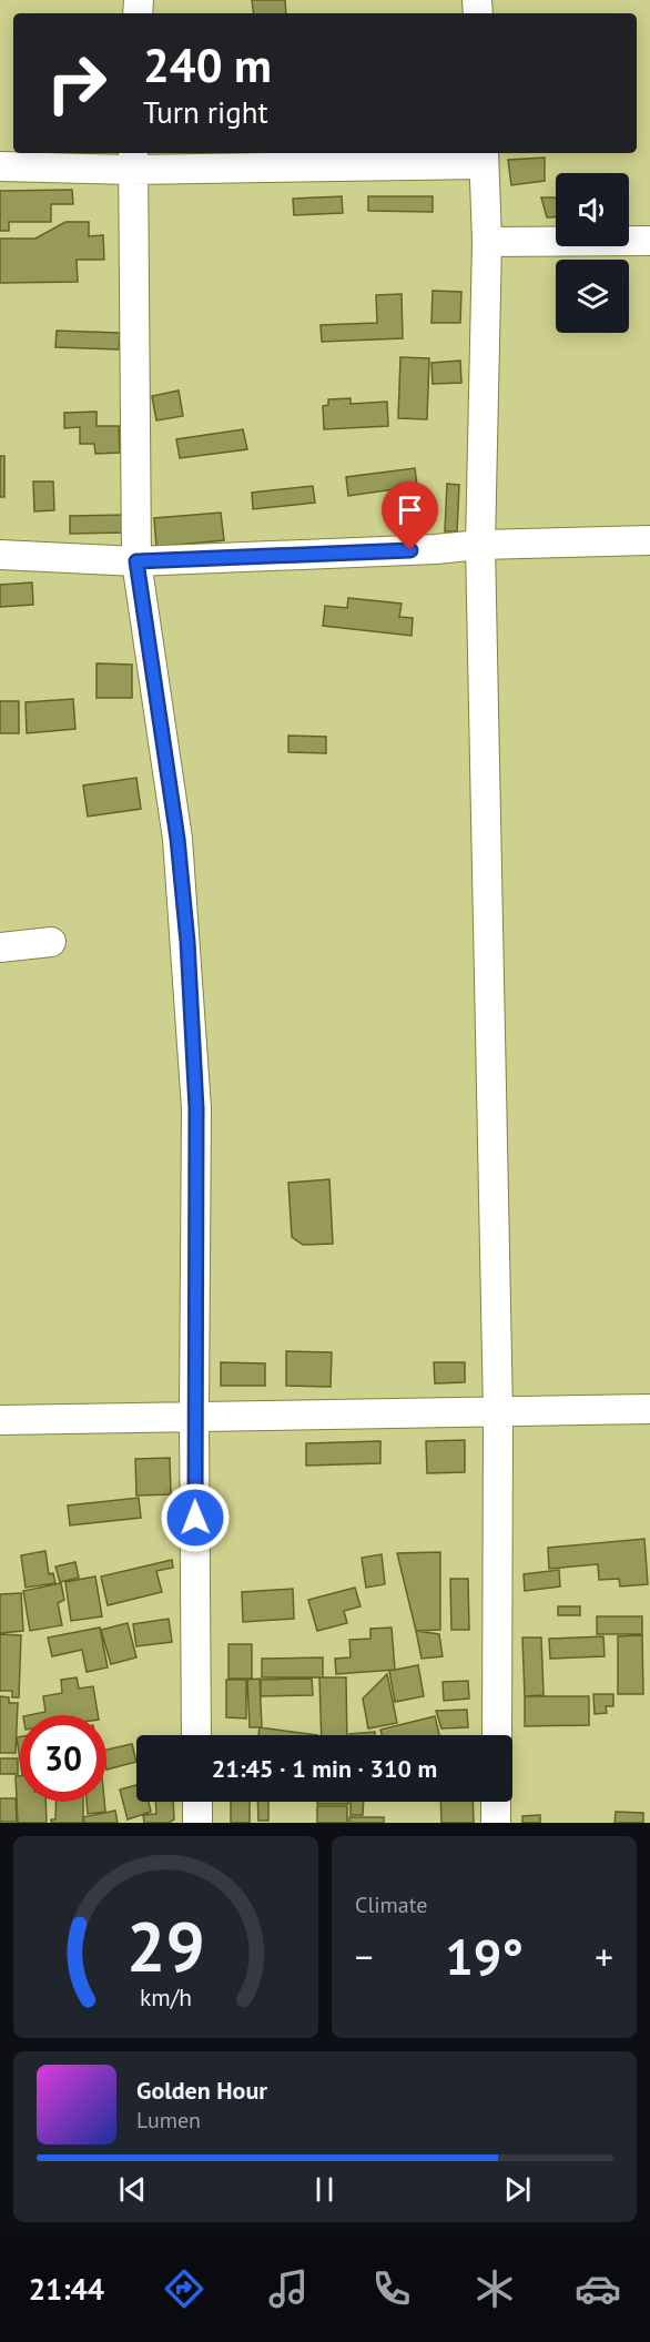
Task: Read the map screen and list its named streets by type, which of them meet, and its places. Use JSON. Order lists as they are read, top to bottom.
{
  "page": {
    "turn": ["240 m", "Turn right"],
    "limit": "30",
    "trip": "21:45 · 1 min · 310 m",
    "tile": "Climate",
    "heat": ["−", "19°", "+"],
    "song": ["Golden Hour", "Lumen"],
    "tabs": "21:44",
    "gauge": ["29", "km/h"]
  }
}
